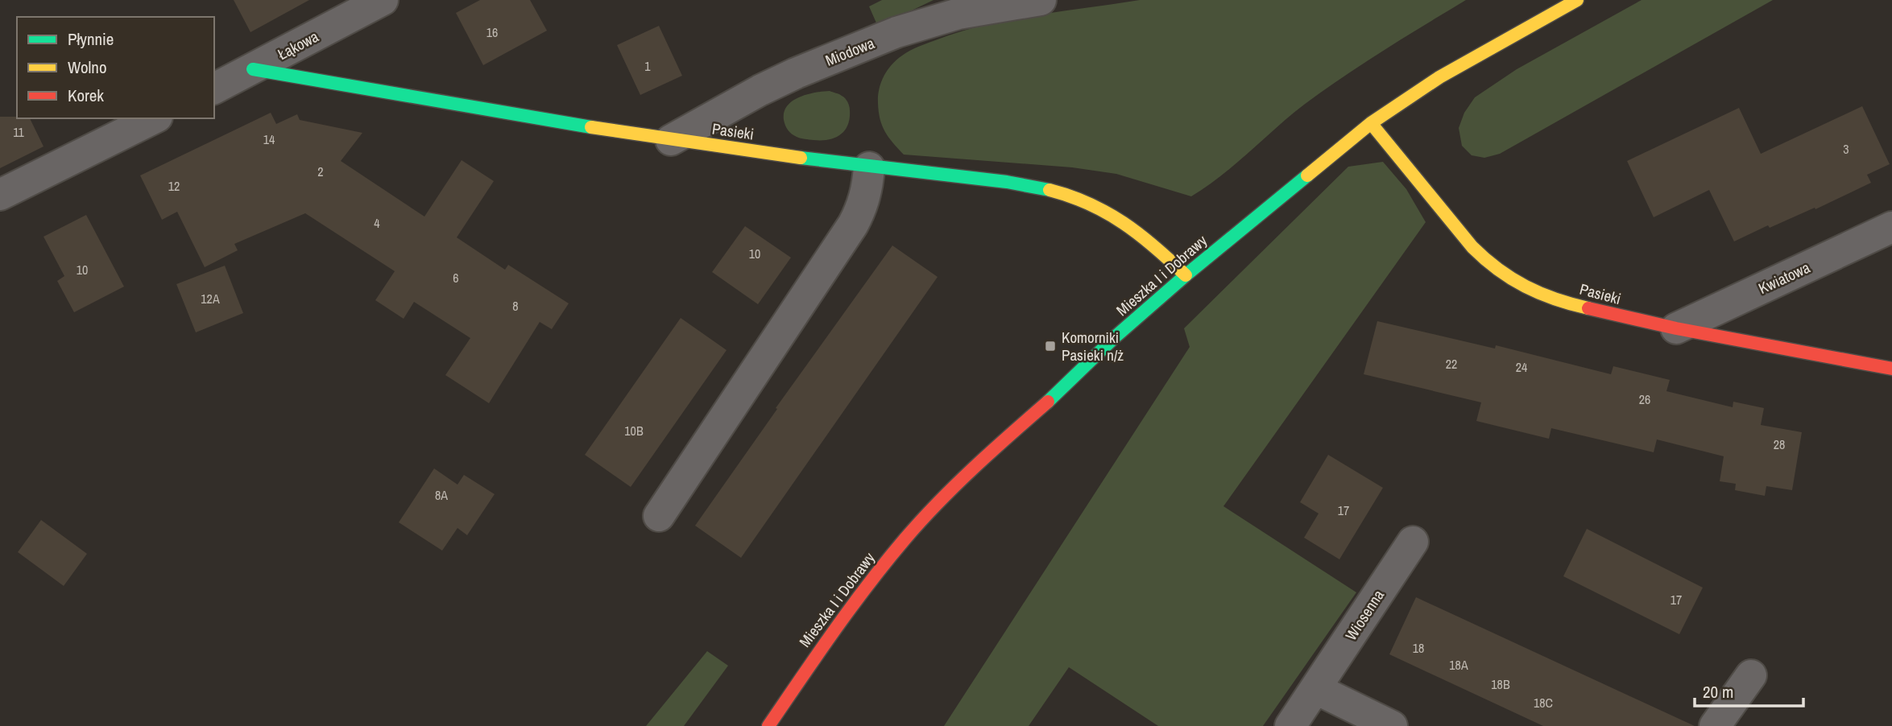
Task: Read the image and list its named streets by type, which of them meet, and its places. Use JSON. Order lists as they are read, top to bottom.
{
  "streets": {
    "street": [
      "Łąkowa",
      "Miodowa",
      "Pasieki",
      "Mieszka I i Dobrawy",
      "Kwiatowa",
      "Wiosenna"
    ]
  },
  "crossings": [
    ["Łąkowa", "Pasieki"],
    ["Miodowa", "Pasieki"],
    ["Pasieki", "Mieszka I i Dobrawy"],
    ["Pasieki", "Kwiatowa"]
  ],
  "places": {
    "transit": ["Komorniki Pasieki n/ż"]
  },
  "house_numbers": [
    "16",
    "1",
    "11",
    "14",
    "3",
    "2",
    "12",
    "4",
    "10",
    "10",
    "6",
    "12A",
    "8",
    "22",
    "24",
    "26",
    "10B",
    "28",
    "8A",
    "17",
    "17",
    "18",
    "18A",
    "18B",
    "18C"
  ],
  "legend": ["Płynnie", "Wolno", "Korek"],
  "scale_bar": "20 m"
}
